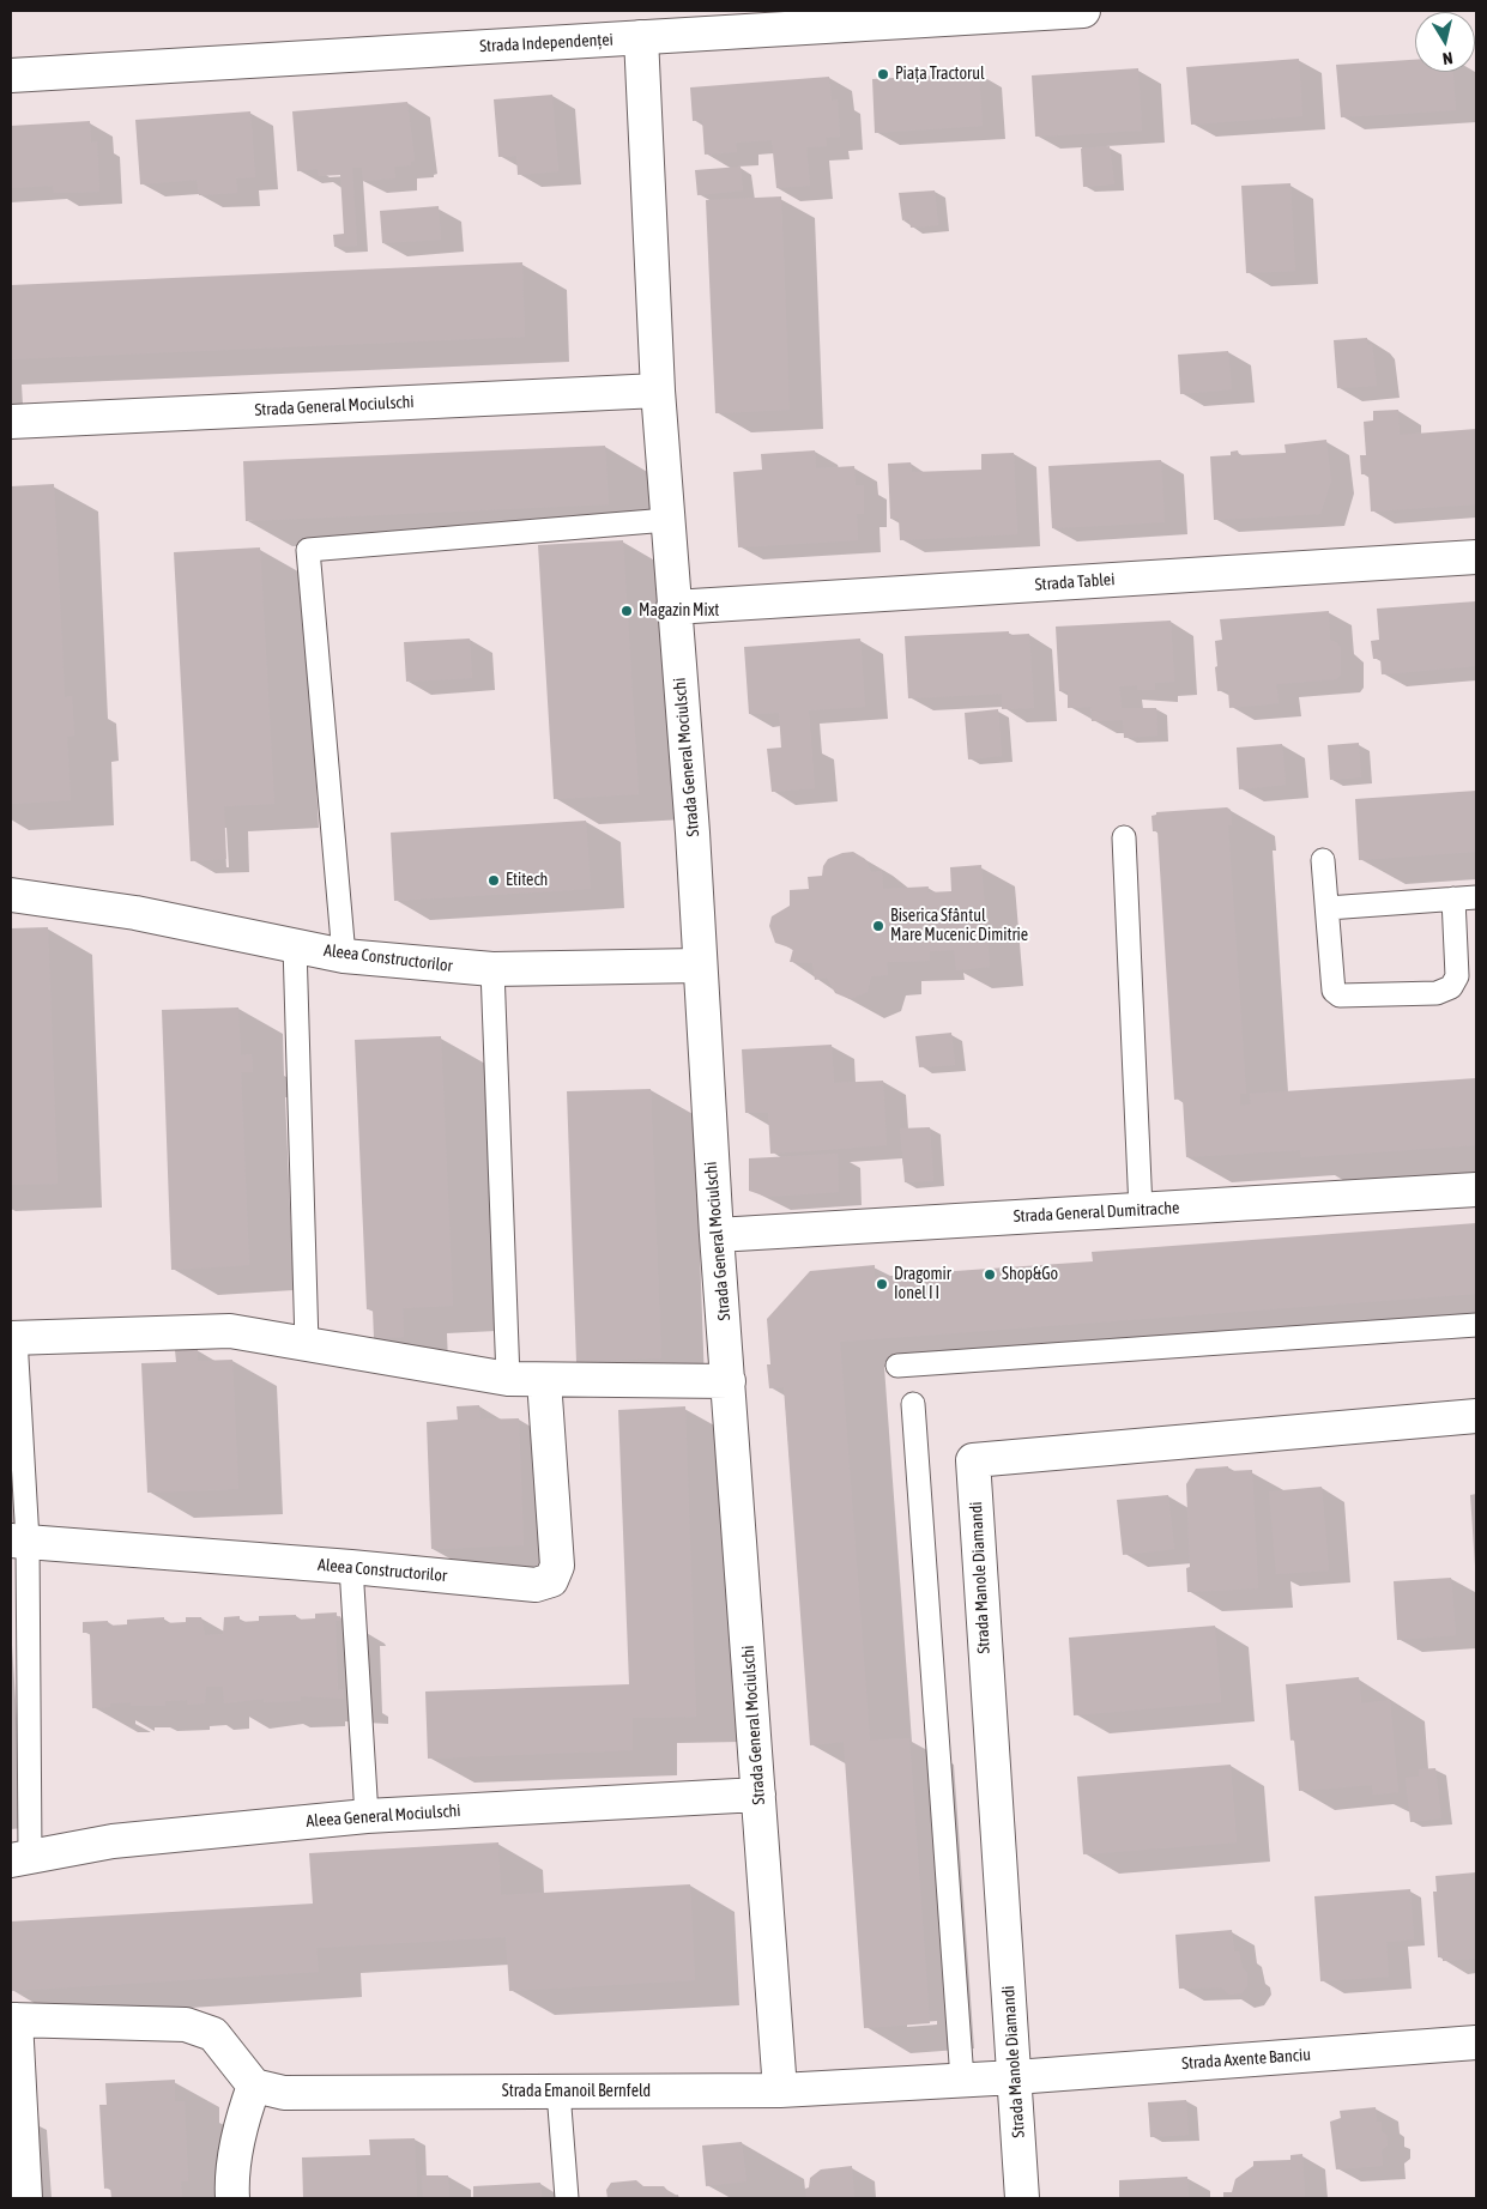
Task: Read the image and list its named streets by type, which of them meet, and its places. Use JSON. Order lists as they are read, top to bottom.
{
  "streets": {
    "street": [
      "Strada Independenței",
      "Strada General Mociulschi",
      "Strada Tablei",
      "Aleea Constructorilor",
      "Strada General Dumitrache",
      "Strada Manole Diamandi",
      "Aleea General Mociulschi",
      "Strada Axente Banciu",
      "Strada Emanoil Bernfeld"
    ]
  },
  "crossings": [
    ["Strada Independenței", "Strada General Mociulschi"],
    ["Strada General Mociulschi", "Strada Tablei"],
    ["Strada General Mociulschi", "Aleea Constructorilor"],
    ["Strada General Mociulschi", "Strada General Dumitrache"],
    ["Strada General Mociulschi", "Aleea General Mociulschi"],
    ["Strada General Mociulschi", "Strada Emanoil Bernfeld"],
    ["Strada Manole Diamandi", "Strada Axente Banciu"],
    ["Strada Manole Diamandi", "Strada Emanoil Bernfeld"],
    ["Strada Axente Banciu", "Strada Emanoil Bernfeld"]
  ],
  "places": [
    "Piața Tractorul",
    "Magazin Mixt",
    "Etitech",
    "Biserica Sfântul Mare Mucenic Dimitrie",
    "Shop&Go",
    "Dragomir Ionel I I"
  ],
  "north": "bottom"
}
